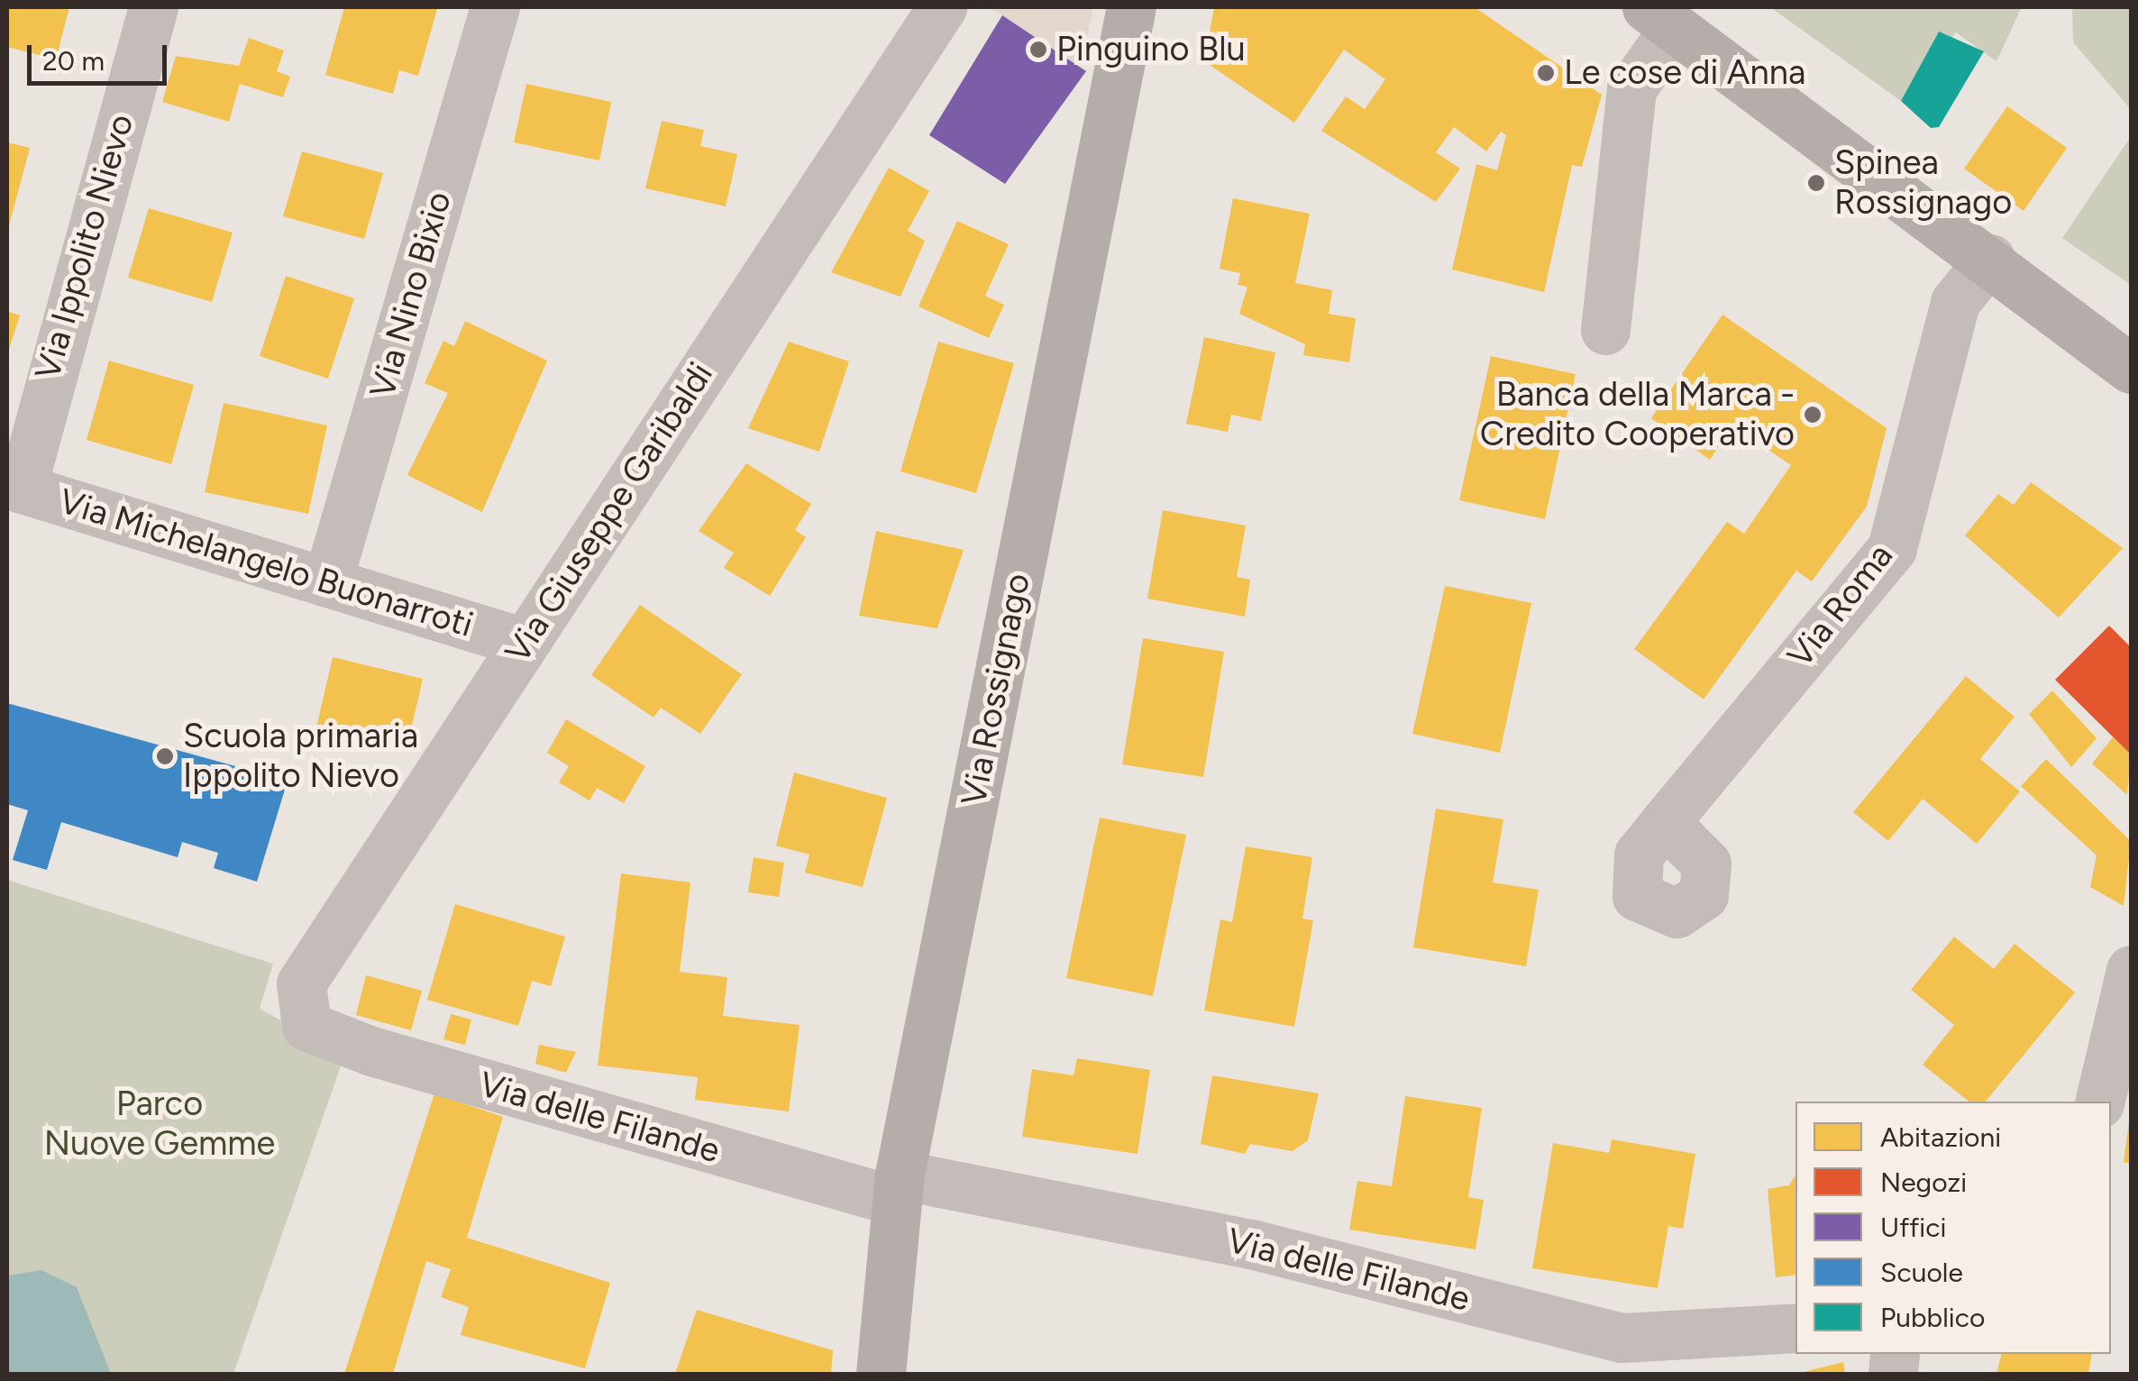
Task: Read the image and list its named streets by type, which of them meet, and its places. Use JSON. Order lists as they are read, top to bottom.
{
  "streets": {
    "street": [
      "Via Ippolito Nievo",
      "Via Nino Bixio",
      "Via Giuseppe Garibaldi",
      "Via Michelangelo Buonarroti",
      "Via Roma",
      "Via Rossignago",
      "Via delle Filande"
    ]
  },
  "crossings": [
    ["Via Ippolito Nievo", "Via Michelangelo Buonarroti"],
    ["Via Nino Bixio", "Via Michelangelo Buonarroti"],
    ["Via Giuseppe Garibaldi", "Via Michelangelo Buonarroti"],
    ["Via Giuseppe Garibaldi", "Via delle Filande"],
    ["Via Rossignago", "Via delle Filande"]
  ],
  "parks": ["Parco Nuove Gemme"],
  "places": [
    "Pinguino Blu",
    "Le cose di Anna",
    "Spinea Rossignago",
    "Banca della Marca - Credito Cooperativo",
    "Scuola primaria Ippolito Nievo"
  ],
  "legend": [
    "Abitazioni",
    "Negozi",
    "Uffici",
    "Scuole",
    "Pubblico"
  ],
  "scale_bar": "20 m"
}
